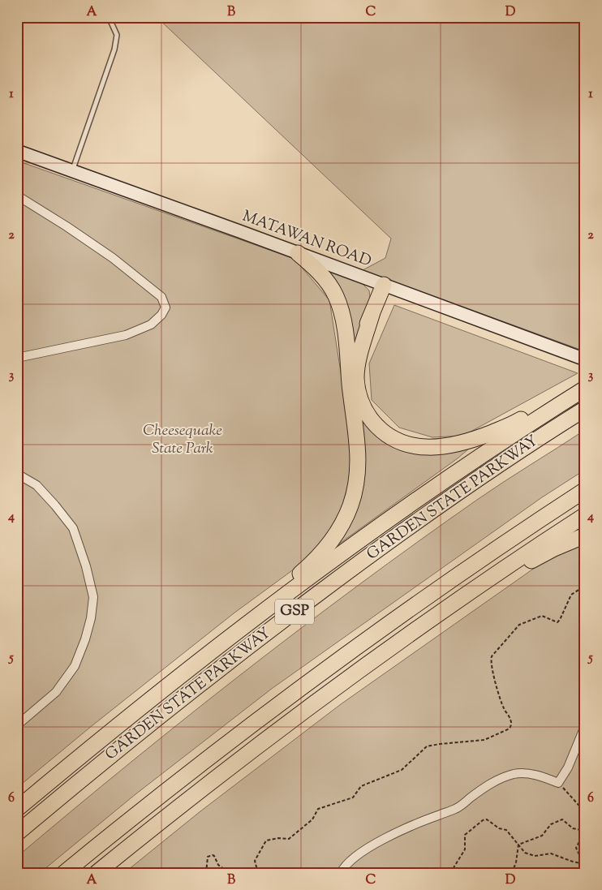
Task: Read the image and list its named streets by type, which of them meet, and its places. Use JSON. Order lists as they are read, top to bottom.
{
  "streets": {
    "highway": ["GARDEN STATE PARKWAY", "GSP"],
    "main road": ["MATAWAN ROAD"]
  },
  "parks": ["Cheesequake State Park"],
  "grid": {
    "columns": [
      "A",
      "B",
      "C",
      "D"
    ],
    "rows": [
      "1",
      "2",
      "3",
      "4",
      "5",
      "6"
    ]
  }
}
